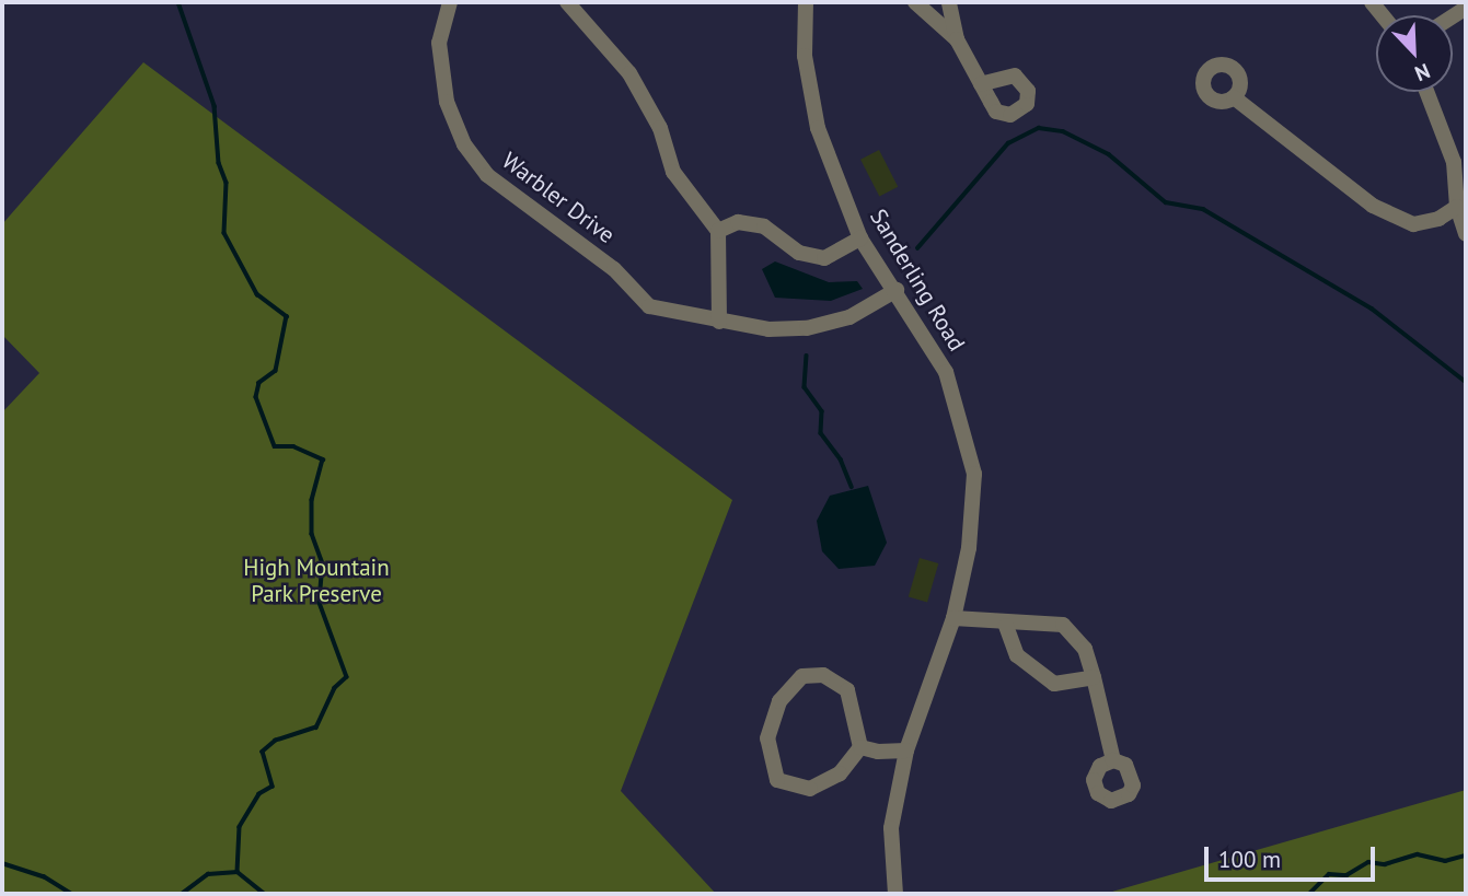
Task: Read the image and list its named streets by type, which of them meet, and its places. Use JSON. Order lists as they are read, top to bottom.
{
  "streets": {
    "street": ["Warbler Drive", "Sanderling Road"]
  },
  "crossings": [
    ["Warbler Drive", "Sanderling Road"]
  ],
  "parks": ["High Mountain Park Preserve"],
  "scale_bar": "100 m",
  "north": "bottom right"
}
